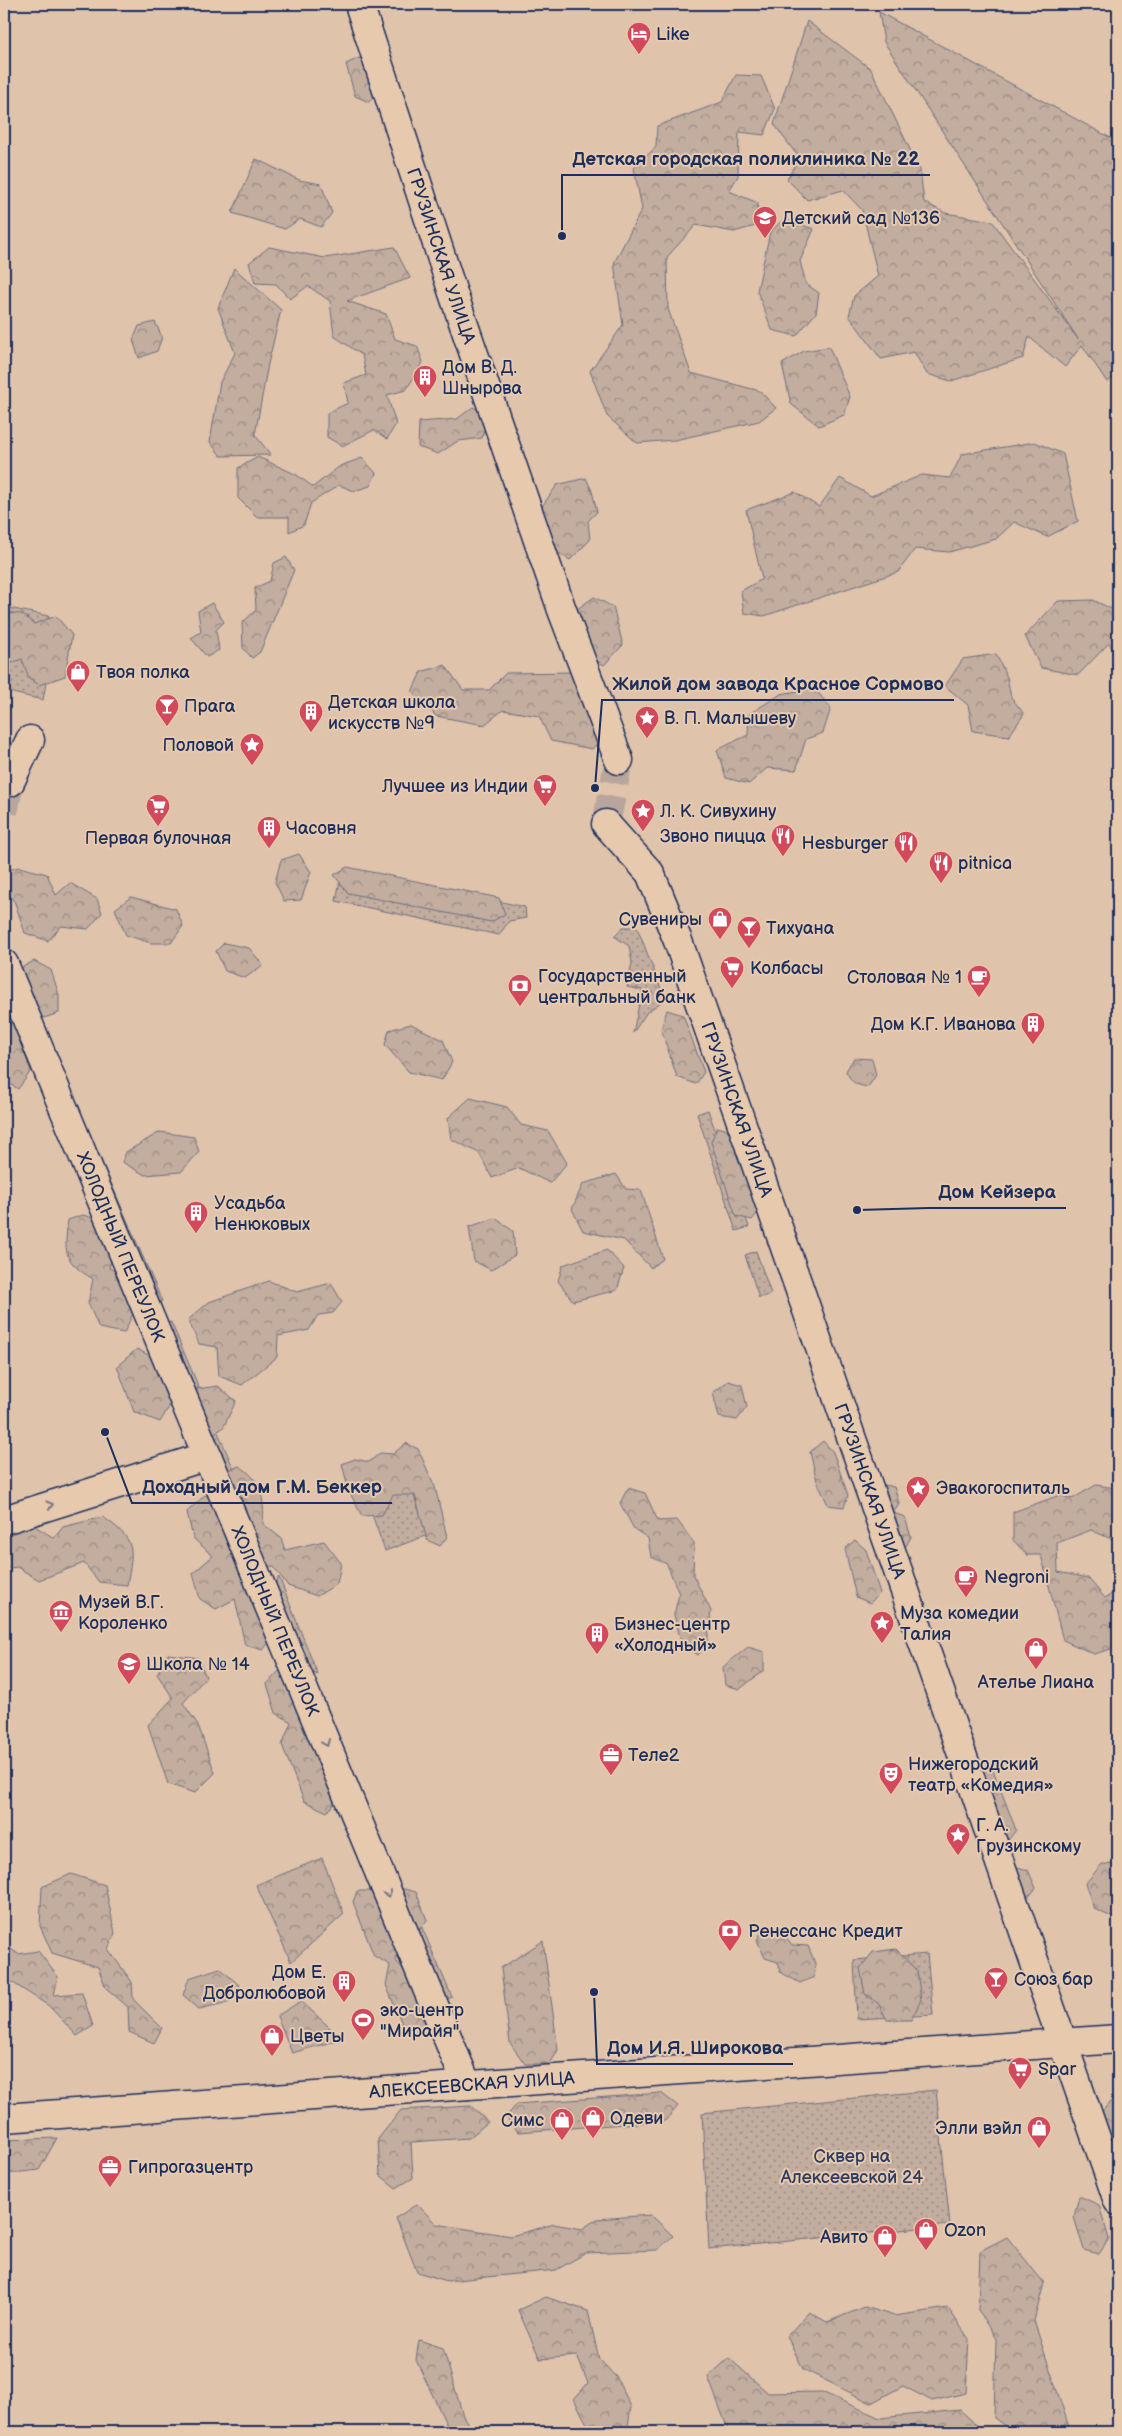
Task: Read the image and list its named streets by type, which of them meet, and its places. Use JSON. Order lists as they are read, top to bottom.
{
  "streets": {
    "street": ["ГРУЗИНСКАЯ УЛИЦА", "ХОЛОДНЫЙ ПЕРЕУЛОК", "АЛЕКСЕЕВСКАЯ УЛИЦА"]
  },
  "crossings": [
    ["ГРУЗИНСКАЯ УЛИЦА", "АЛЕКСЕЕВСКАЯ УЛИЦА"],
    ["ХОЛОДНЫЙ ПЕРЕУЛОК", "АЛЕКСЕЕВСКАЯ УЛИЦА"]
  ],
  "one_way": ["ХОЛОДНЫЙ ПЕРЕУЛОК"],
  "parks": ["Сквер на Алексеевской 24"],
  "places": {
    "hotel": ["Like"],
    "other": [
      "Детская городская поликлиника № 22",
      "Жилой дом завода Красное Сормово",
      "Дом Кейзера",
      "Доходный дом Г.М. Беккер",
      "Дом И.Я. Широкова"
    ],
    "school or university": ["Детский сад №136", "Школа № 14"],
    "building": [
      "Дом В. Д. Шнырова",
      "Детская школа искусств №9",
      "Часовня",
      "Дом К.Г. Иванова",
      "Усадьба Ненюковых",
      "Бизнес-центр «Холодный»",
      "Дом Е. Добролюбовой"
    ],
    "shop": [
      "Твоя полка",
      "Сувениры",
      "Ателье Лиана",
      "Цветы",
      "Одеви",
      "Симс",
      "Элли вэйл",
      "Ozon",
      "Авито"
    ],
    "bar": ["Прага", "Тихуана", "Союз бар"],
    "place": [
      "В. П. Малышеву",
      "Половой",
      "Л. К. Сивухину",
      "Эвакогоспиталь",
      "Муза комедии Талия",
      "Г. А. Грузинскому"
    ],
    "supermarket": [
      "Лучшее из Индии",
      "Первая булочная",
      "Колбасы",
      "Spar"
    ],
    "restaurant": ["Звоно пицца", "Hesburger", "pitnica"],
    "cafe": ["Столовая № 1", "Negroni"],
    "bank": ["Государственный центральный банк", "Ренессанс Кредит"],
    "museum": ["Музей В.Г. Короленко"],
    "office": ["Теле2", "Гипрогазцентр"],
    "theatre": ["Нижегородский театр «Комедия»"],
    "sports": ["эко-центр \"Мирайя\""]
  }
}
